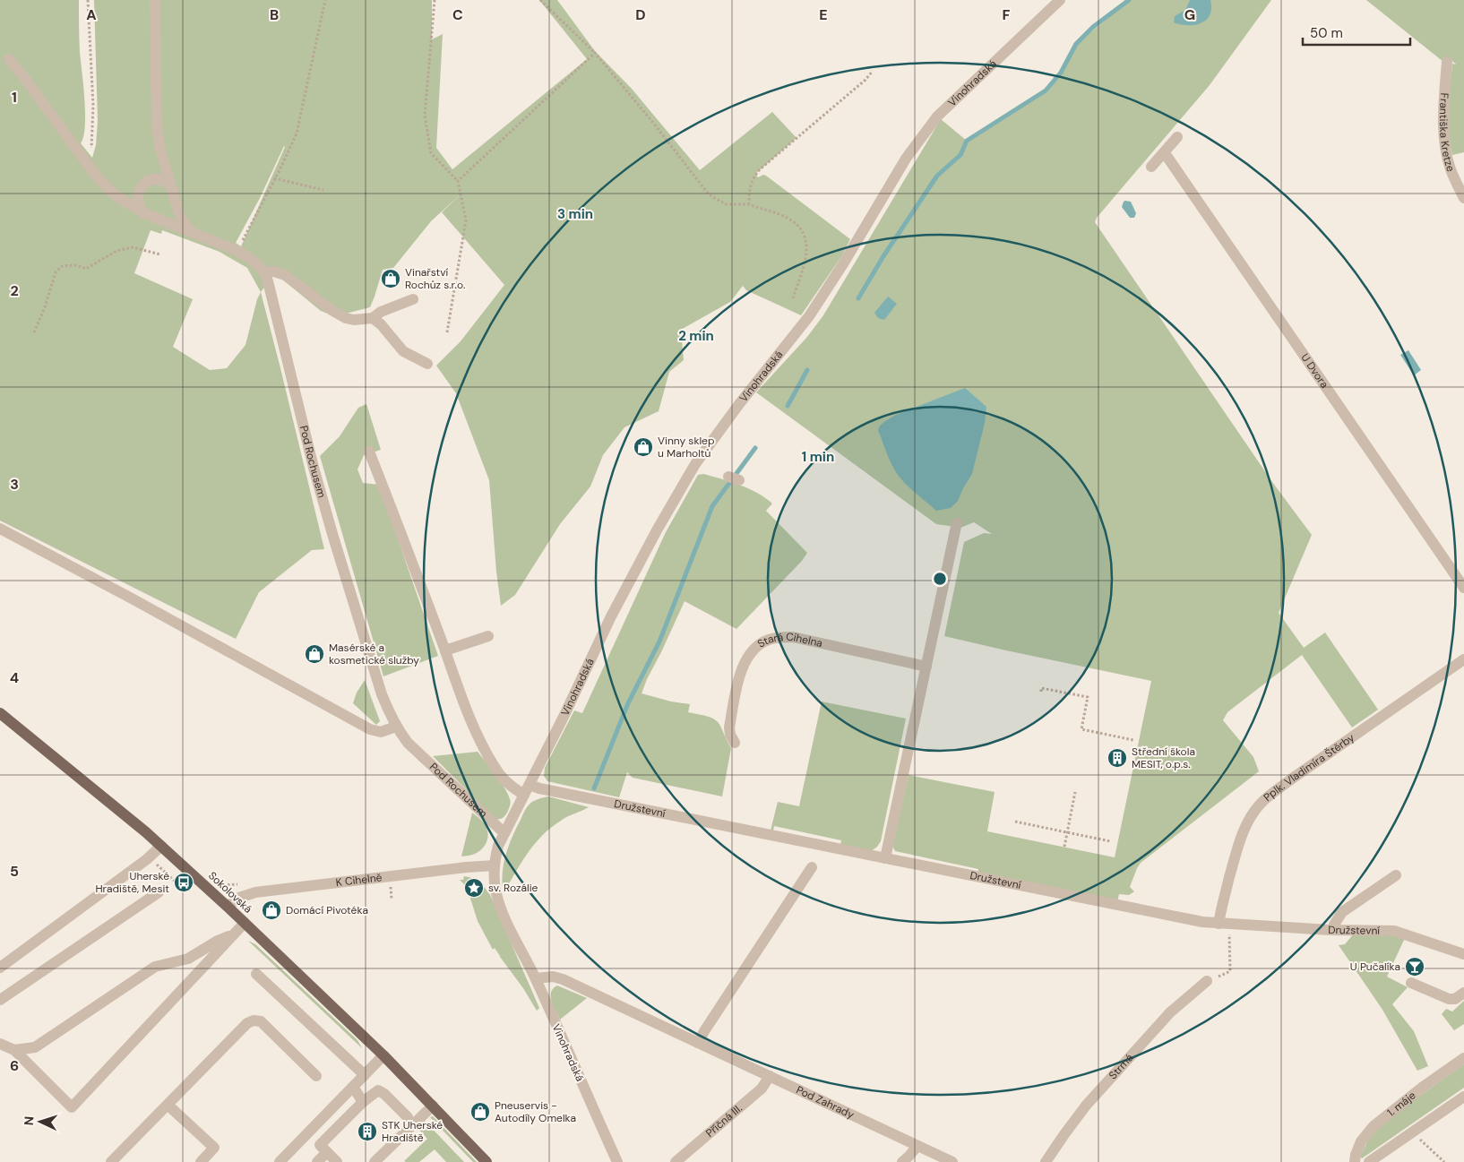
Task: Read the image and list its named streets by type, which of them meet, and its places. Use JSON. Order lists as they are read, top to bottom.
{
  "streets": {
    "main road": ["Sokolovská"],
    "street": [
      "Vinohradská",
      "Františka Kretze",
      "U Dvora",
      "Pod Rochusem",
      "Stará Cihelna",
      "Pplk. Vladimíra Štěrby",
      "Družstevní",
      "K Cihelně",
      "Strmá",
      "Pod Zahrady",
      "1. máje",
      "Příčná III."
    ]
  },
  "crossings": [
    ["Vinohradská", "Pod Rochusem"],
    ["Vinohradská", "Družstevní"],
    ["Vinohradská", "K Cihelně"],
    ["Vinohradská", "Pod Zahrady"],
    ["Pplk. Vladimíra Štěrby", "Družstevní"],
    ["K Cihelně", "Sokolovská"],
    ["Pod Zahrady", "Příčná III."]
  ],
  "places": {
    "shop": [
      "Vinařství Rochůz s.r.o.",
      "Vinny sklep u Marholtů",
      "Masérské a kosmetické služby",
      "Domácí Pivotéka",
      "Pneuservis - Autodíly Omelka"
    ],
    "building": ["Střední škola MESIT, o.p.s.", "STK Uherské Hradiště"],
    "bus stop": ["Uherské Hradiště, Mesit"],
    "place": ["sv. Rozálie"],
    "bar": ["U Pučalíka"]
  },
  "scale_bar": "50 m",
  "north": "left",
  "grid": {
    "columns": [
      "A",
      "B",
      "C",
      "D",
      "E",
      "F",
      "G"
    ],
    "rows": [
      "1",
      "2",
      "3",
      "4",
      "5",
      "6"
    ]
  },
  "rings": ["3 min", "2 min", "1 min"]
}
